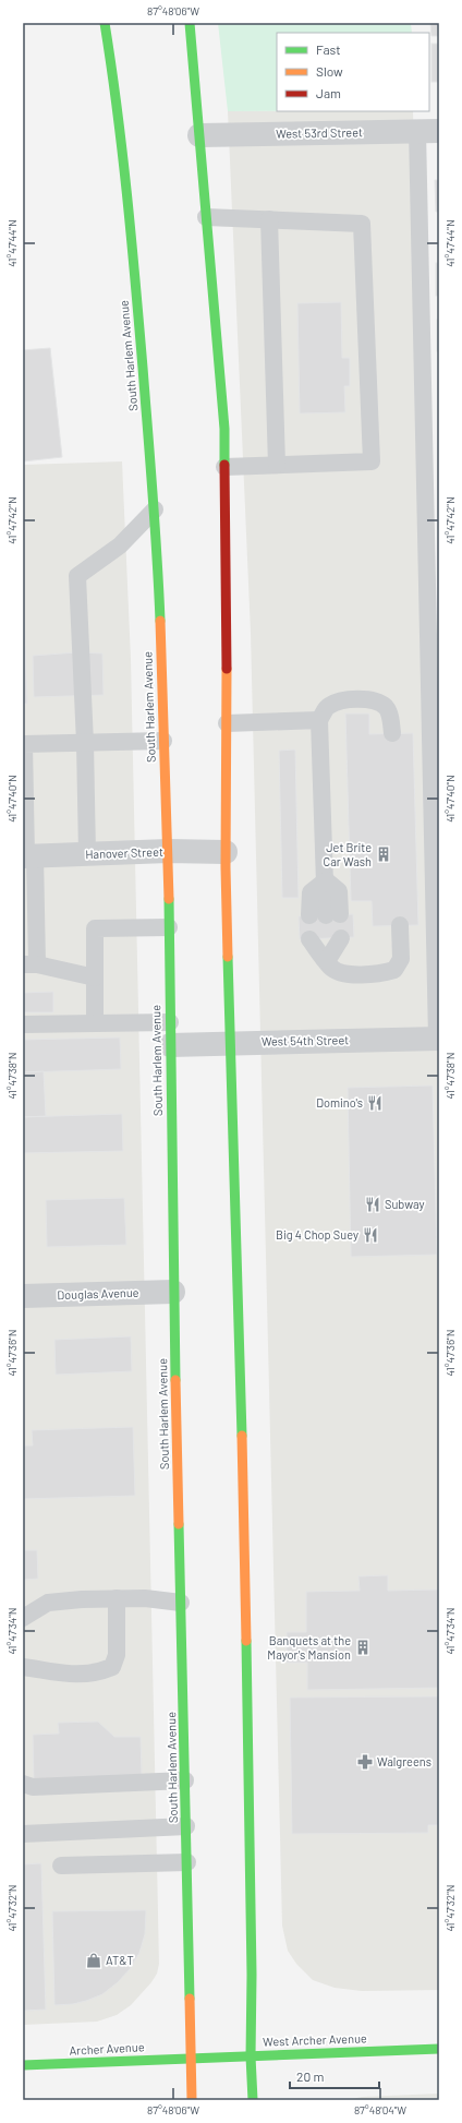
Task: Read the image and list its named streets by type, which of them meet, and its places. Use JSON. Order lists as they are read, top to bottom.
{
  "streets": {
    "main road": ["South Harlem Avenue", "West Archer Avenue", "Archer Avenue"],
    "street": [
      "West 53rd Street",
      "Hanover Street",
      "West 54th Street",
      "Douglas Avenue"
    ]
  },
  "crossings": [
    ["South Harlem Avenue", "Hanover Street"],
    ["South Harlem Avenue", "West 54th Street"],
    ["South Harlem Avenue", "Douglas Avenue"],
    ["South Harlem Avenue", "West Archer Avenue"],
    ["South Harlem Avenue", "Archer Avenue"],
    ["West Archer Avenue", "Archer Avenue"]
  ],
  "places": {
    "building": ["Jet Brite Car Wash", "Banquets at the Mayor's Mansion"],
    "restaurant": ["Domino's", "Subway", "Big 4 Chop Suey"],
    "pharmacy": ["Walgreens"],
    "shop": ["AT&T"]
  },
  "legend": ["Fast", "Slow", "Jam"],
  "scale_bar": "20 m",
  "coordinates": [
    "87°48'06\"W",
    "41°47'44\"N",
    "41°47'42\"N",
    "41°47'40\"N",
    "41°47'38\"N",
    "41°47'36\"N",
    "41°47'34\"N",
    "41°47'32\"N",
    "87°48'04\"W"
  ]
}
